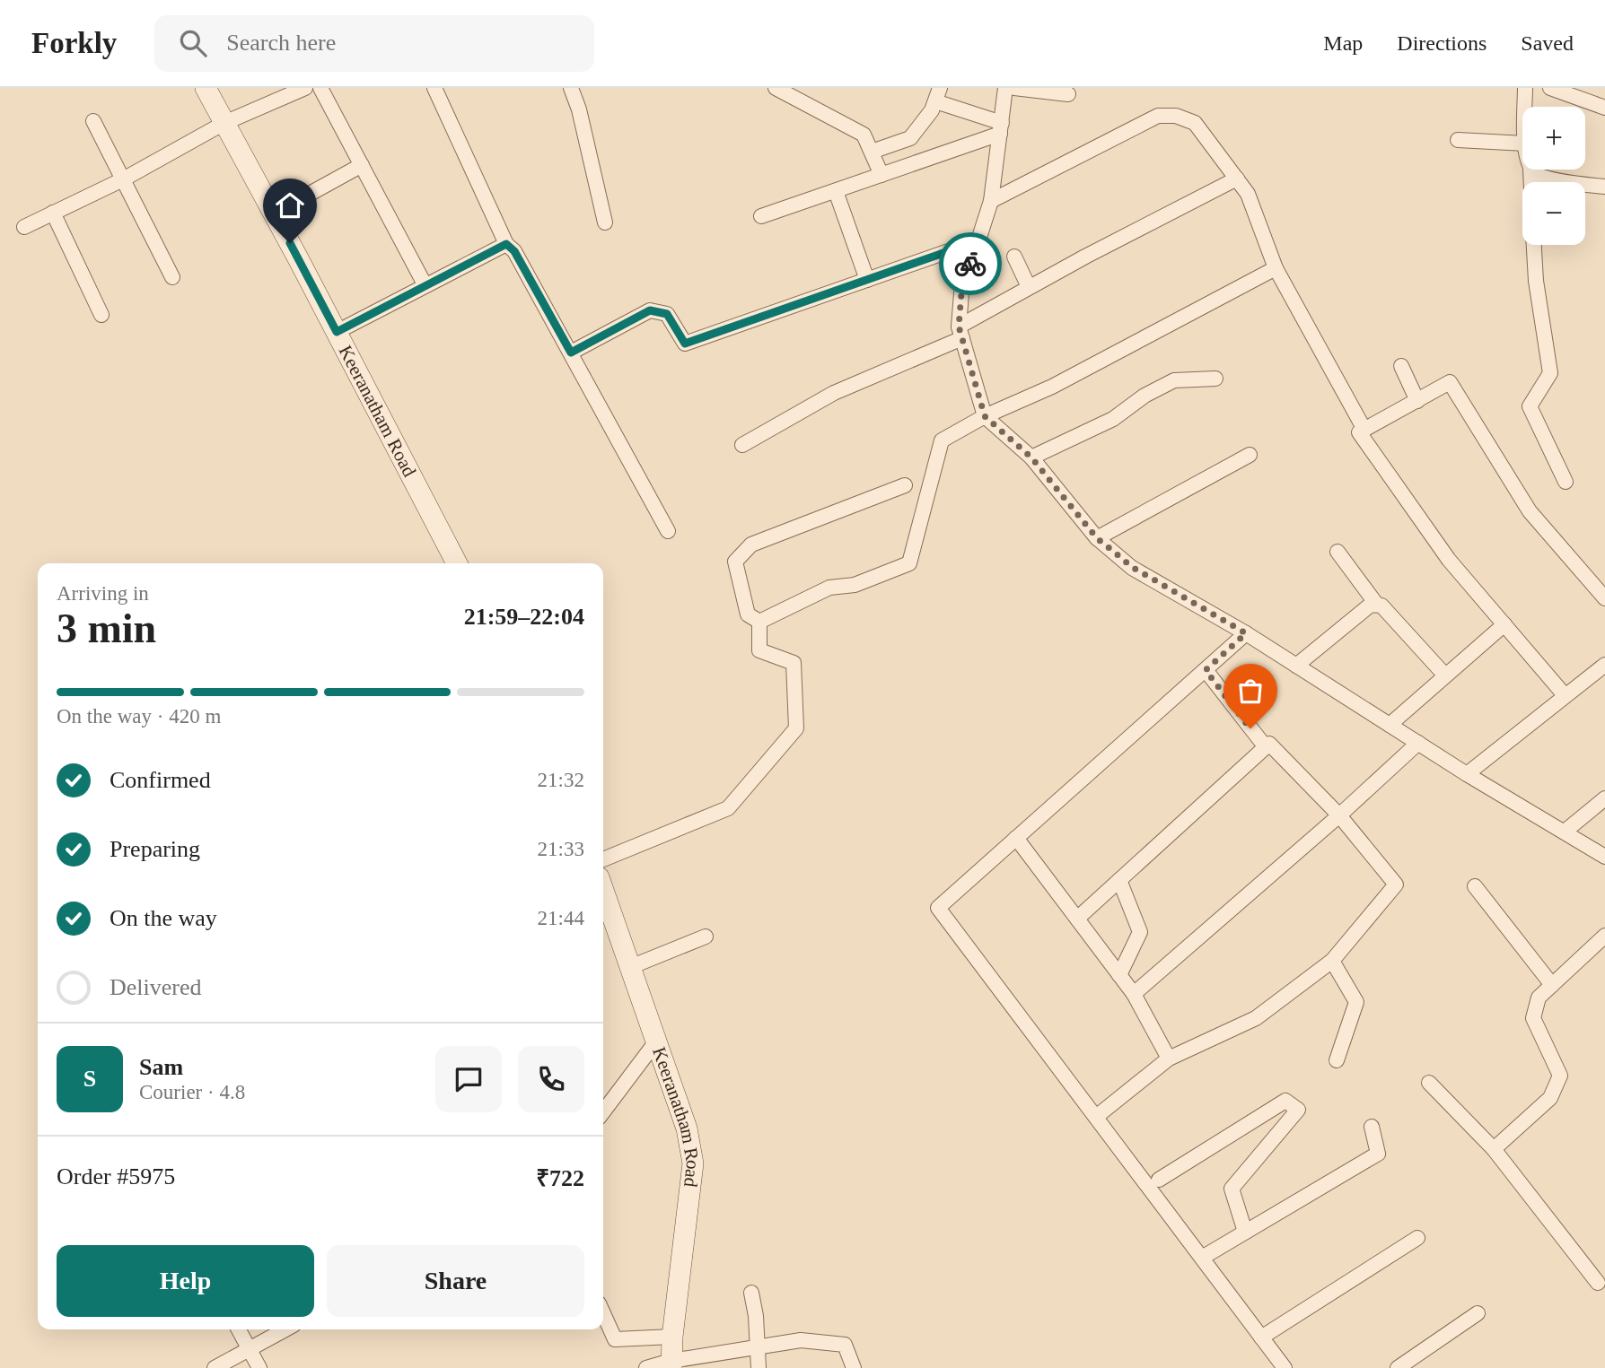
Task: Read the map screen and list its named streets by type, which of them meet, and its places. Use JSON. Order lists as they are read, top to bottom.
{
  "streets": {
    "street": ["Keeranatham Road"]
  },
  "page": {
    "header": "Forkly",
    "search": "Search here",
    "nav": ["Map", "Directions", "Saved"],
    "map_buttons": ["+", "−"],
    "heading": ["3 min", "Arriving in", "21:59–22:04"],
    "panel": [
      "Sam",
      "Courier · 4.8",
      "Order #5975",
      "₹722"
    ],
    "bar": "On the way · 420 m",
    "list": [
      ["Confirmed", "21:32"],
      ["Preparing", "21:33"],
      ["On the way", "21:44"],
      "Delivered"
    ],
    "round": "S",
    "buttons": ["Help", "Share"]
  }
}
